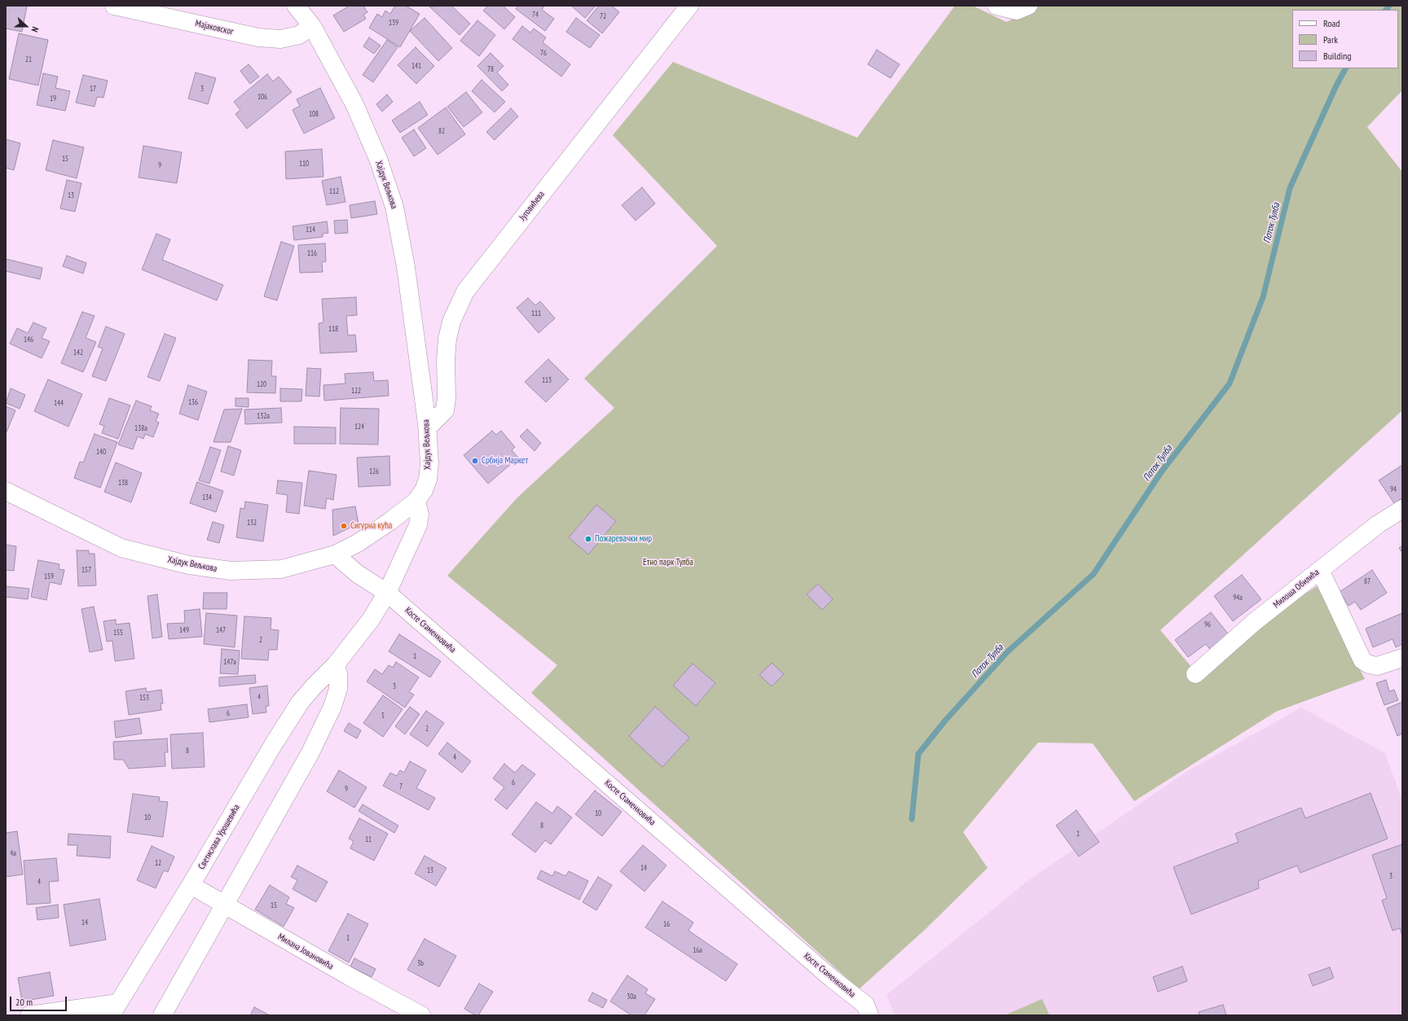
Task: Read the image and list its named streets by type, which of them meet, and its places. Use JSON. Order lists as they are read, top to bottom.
{
  "streets": {
    "street": [
      "Мајаковског",
      "Хајдук Вељкова",
      "Југовићева",
      "Милоша Обилића",
      "Косте Стаменковића",
      "Светислава Урошевића",
      "Милана Јовановића"
    ]
  },
  "crossings": [
    ["Мајаковског", "Хајдук Вељкова"],
    ["Хајдук Вељкова", "Југовићева"],
    ["Хајдук Вељкова", "Косте Стаменковића"],
    ["Хајдук Вељкова", "Светислава Урошевића"],
    ["Косте Стаменковића", "Светислава Урошевића"],
    ["Светислава Урошевића", "Милана Јовановића"]
  ],
  "water": ["Поток Тулба"],
  "parks": ["Етно парк Тулба"],
  "places": ["Србија Маркет", "Сигурна кућа", "Пожаревачки мир"],
  "house_numbers": [
    "74",
    "72",
    "139",
    "76",
    "21",
    "141",
    "78",
    "17",
    "3",
    "106",
    "19",
    "108",
    "82",
    "15",
    "110",
    "9",
    "112",
    "13",
    "114",
    "116",
    "111",
    "118",
    "146",
    "142",
    "113",
    "120",
    "122",
    "136",
    "144",
    "132a",
    "124",
    "138a",
    "140",
    "126",
    "138",
    "94",
    "134",
    "132",
    "157",
    "159",
    "87",
    "94a",
    "96",
    "149",
    "147",
    "155",
    "2",
    "1",
    "147a",
    "3",
    "4",
    "153",
    "6",
    "5",
    "2",
    "8",
    "4",
    "6",
    "7",
    "9",
    "10",
    "10",
    "8",
    "1",
    "11",
    "4a",
    "12",
    "14",
    "13",
    "3",
    "4",
    "15",
    "14",
    "16",
    "1",
    "16a",
    "3b",
    "30a"
  ],
  "legend": ["Road", "Park", "Building"],
  "scale_bar": "20 m",
  "north": "right"
}
